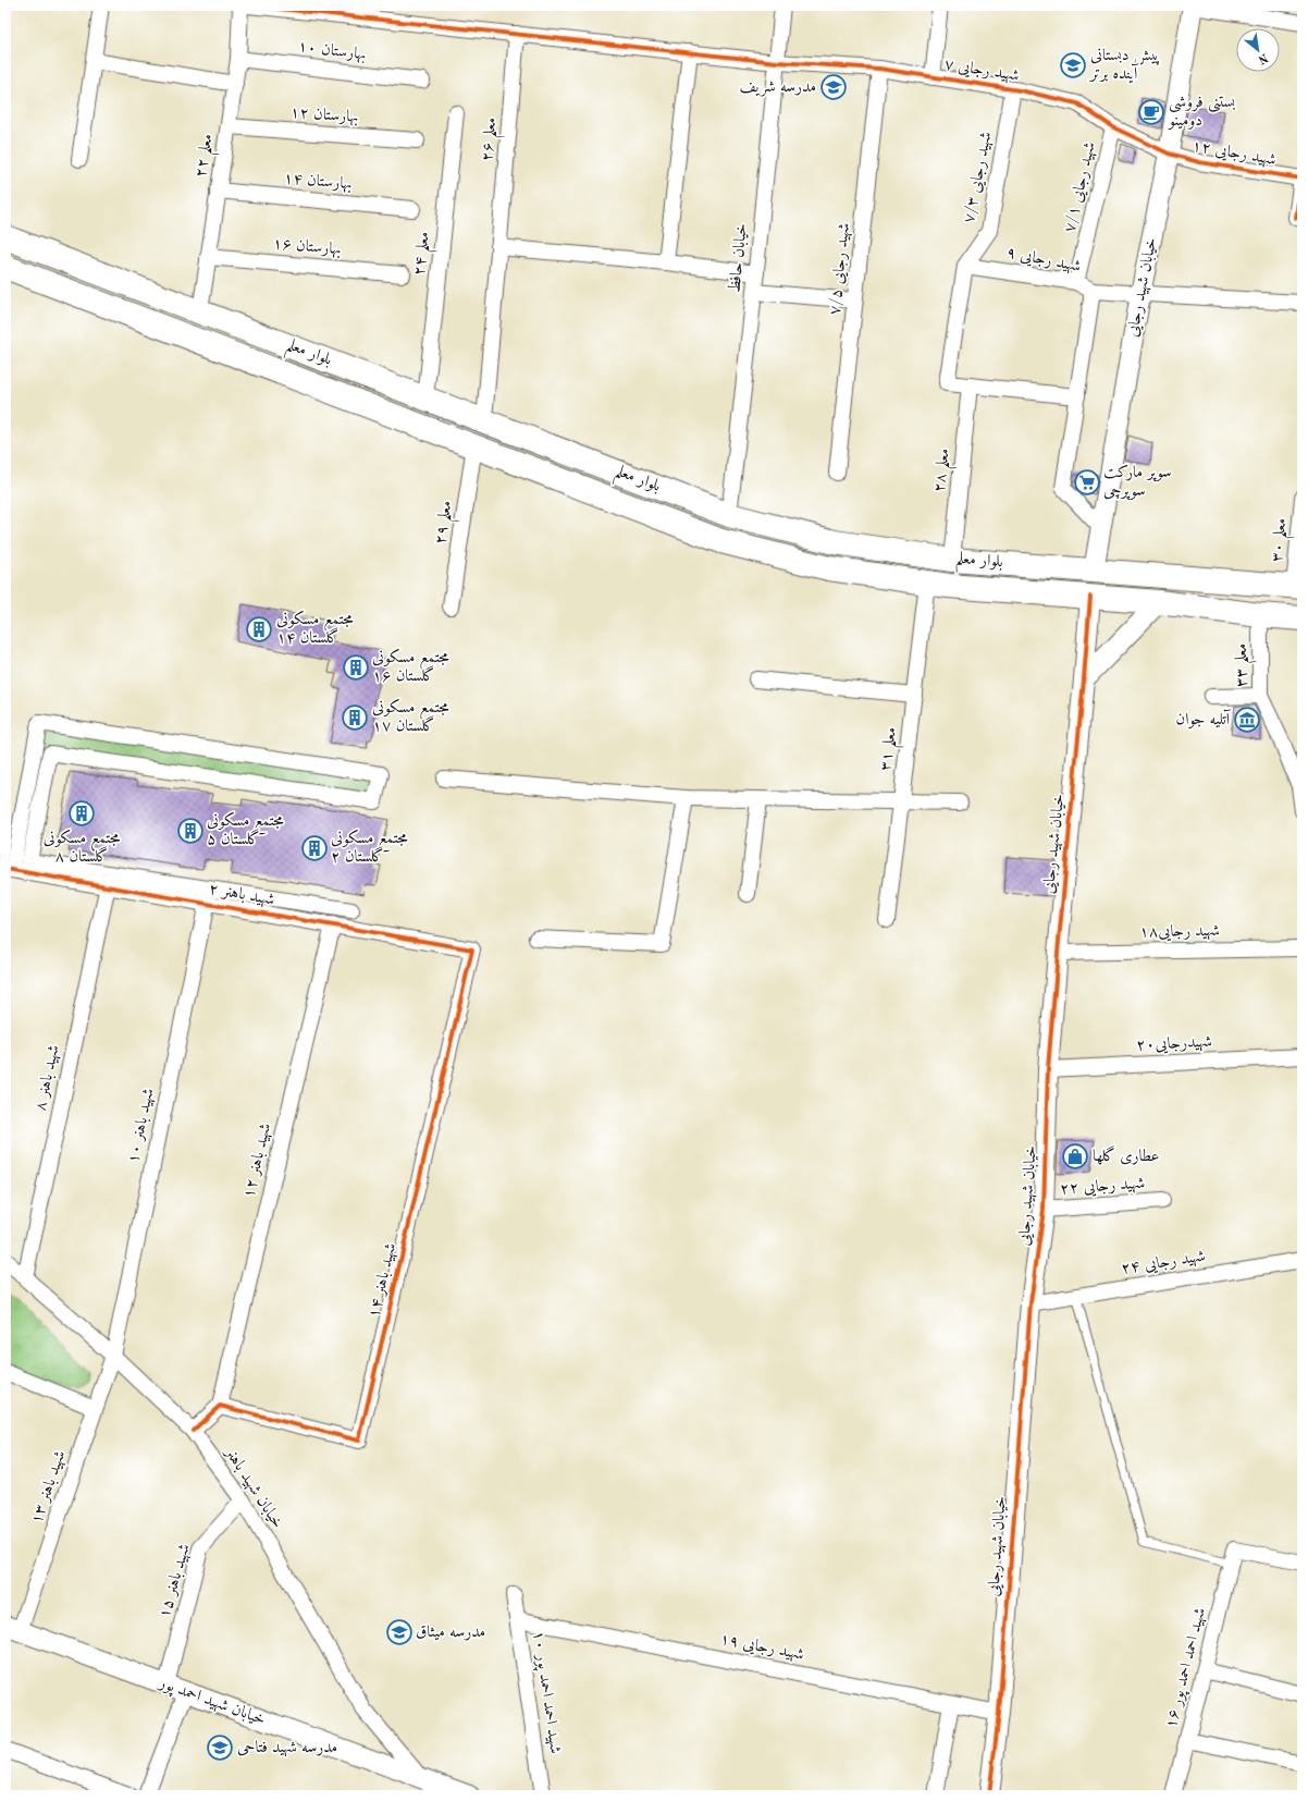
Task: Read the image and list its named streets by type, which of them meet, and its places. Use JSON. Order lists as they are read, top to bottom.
{
  "streets": {
    "main road": ["بلوار معلم"],
    "street": [
      "بهارستان ۱۰",
      "شهید رجایی ۷",
      "بهارستان ۱۲",
      "معلم ۲۶",
      "شهید رجایی ۱۲",
      "معلم ۲۲",
      "شهید رجایی ۷/۳",
      "بهارستان ۱۴",
      "شهید رجایی ۷/۱",
      "بهارستان ۱۶",
      "معلم ۲۴",
      "خیابان حافظ",
      "شهید رجایی ۹",
      "شهید رجایی ۷/۵",
      "خیابان شهید رجایی",
      "معلم ۲۸",
      "معلم ۲۹",
      "معلم ۳۰",
      "معلم ۳۳",
      "معلم ۳۱",
      "شهید باهنر ۲",
      "شهید رجایی۱۸",
      "شهیدرجایی۲۰",
      "شهید باهنر ۸",
      "شهید باهنر ۱۰",
      "شهید باهنر ۱۲",
      "شهید رجایی ۲۲",
      "شهید رجایی ۲۴",
      "شهید باهنر ۱۴",
      "شهید باهنر ۱۳",
      "خیابان شهید باهنر",
      "شهید باهنر ۱۵",
      "شهید رجایی ۱۹",
      "شهید احمد احمد پور ۱۶",
      "شهید احمد احمد پور ۱۰",
      "خیابان شهید احمد پور"
    ]
  },
  "crossings": [
    ["بهارستان ۱۰", "معلم ۲۲"],
    ["شهید رجایی ۷", "معلم ۲۶"],
    ["شهید رجایی ۷", "شهید رجایی ۱۲"],
    ["شهید رجایی ۷", "شهید رجایی ۷/۳"],
    ["شهید رجایی ۷", "شهید رجایی ۷/۱"],
    ["شهید رجایی ۷", "خیابان حافظ"],
    ["شهید رجایی ۷", "شهید رجایی ۷/۵"],
    ["شهید رجایی ۷", "خیابان شهید رجایی"],
    ["بهارستان ۱۲", "معلم ۲۲"],
    ["معلم ۲۶", "بلوار معلم"],
    ["شهید رجایی ۱۲", "خیابان شهید رجایی"],
    ["معلم ۲۲", "بهارستان ۱۴"],
    ["معلم ۲۲", "بهارستان ۱۶"],
    ["معلم ۲۲", "بلوار معلم"],
    ["شهید رجایی ۷/۳", "شهید رجایی ۹"],
    ["شهید رجایی ۷/۱", "شهید رجایی ۹"],
    ["معلم ۲۴", "بلوار معلم"],
    ["خیابان حافظ", "بلوار معلم"],
    ["شهید رجایی ۹", "خیابان شهید رجایی"],
    ["خیابان شهید رجایی", "بلوار معلم"],
    ["خیابان شهید رجایی", "شهید رجایی۱۸"],
    ["خیابان شهید رجایی", "شهیدرجایی۲۰"],
    ["خیابان شهید رجایی", "شهید رجایی ۲۲"],
    ["خیابان شهید رجایی", "شهید رجایی ۲۴"],
    ["خیابان شهید رجایی", "شهید رجایی ۱۹"],
    ["بلوار معلم", "معلم ۲۸"],
    ["بلوار معلم", "معلم ۲۹"],
    ["بلوار معلم", "معلم ۳۰"],
    ["بلوار معلم", "معلم ۳۳"],
    ["بلوار معلم", "معلم ۳۱"],
    ["شهید باهنر ۲", "شهید باهنر ۸"],
    ["شهید باهنر ۲", "شهید باهنر ۱۰"],
    ["شهید باهنر ۲", "شهید باهنر ۱۲"],
    ["شهید باهنر ۲", "شهید باهنر ۱۴"],
    ["شهید باهنر ۸", "خیابان شهید باهنر"],
    ["شهید باهنر ۱۰", "شهید باهنر ۱۳"],
    ["شهید باهنر ۱۰", "خیابان شهید باهنر"],
    ["شهید باهنر ۱۲", "شهید باهنر ۱۴"],
    ["شهید باهنر ۱۳", "خیابان شهید باهنر"],
    ["شهید باهنر ۱۳", "خیابان شهید احمد پور"],
    ["خیابان شهید باهنر", "شهید باهنر ۱۵"],
    ["خیابان شهید باهنر", "خیابان شهید احمد پور"],
    ["شهید باهنر ۱۵", "خیابان شهید احمد پور"],
    ["شهید رجایی ۱۹", "شهید احمد احمد پور ۱۰"]
  ],
  "places": {
    "school or university": [
      "پیش دبستانی آینده برتر",
      "مدرسه شریف",
      "مدرسه میثاق",
      "مدرسه شهید فتاحی"
    ],
    "cafe": ["بستنی فروشی دومینو"],
    "supermarket": ["سوپر مارکت سوپرچی"],
    "building": [
      "مجتمع مسکونی گلستان ۱۴",
      "مجتمع مسکونی گلستان ۱۶",
      "مجتمع مسکونی گلستان ۱۷",
      "مجتمع مسکونی گلستان ۸",
      "مجتمع مسکونی گلستان ۵",
      "مجتمع مسکونی گلستان ۲"
    ],
    "museum": ["آتلیه جوان"],
    "shop": ["عطاری گلها"]
  },
  "north": "bottom right"
}
